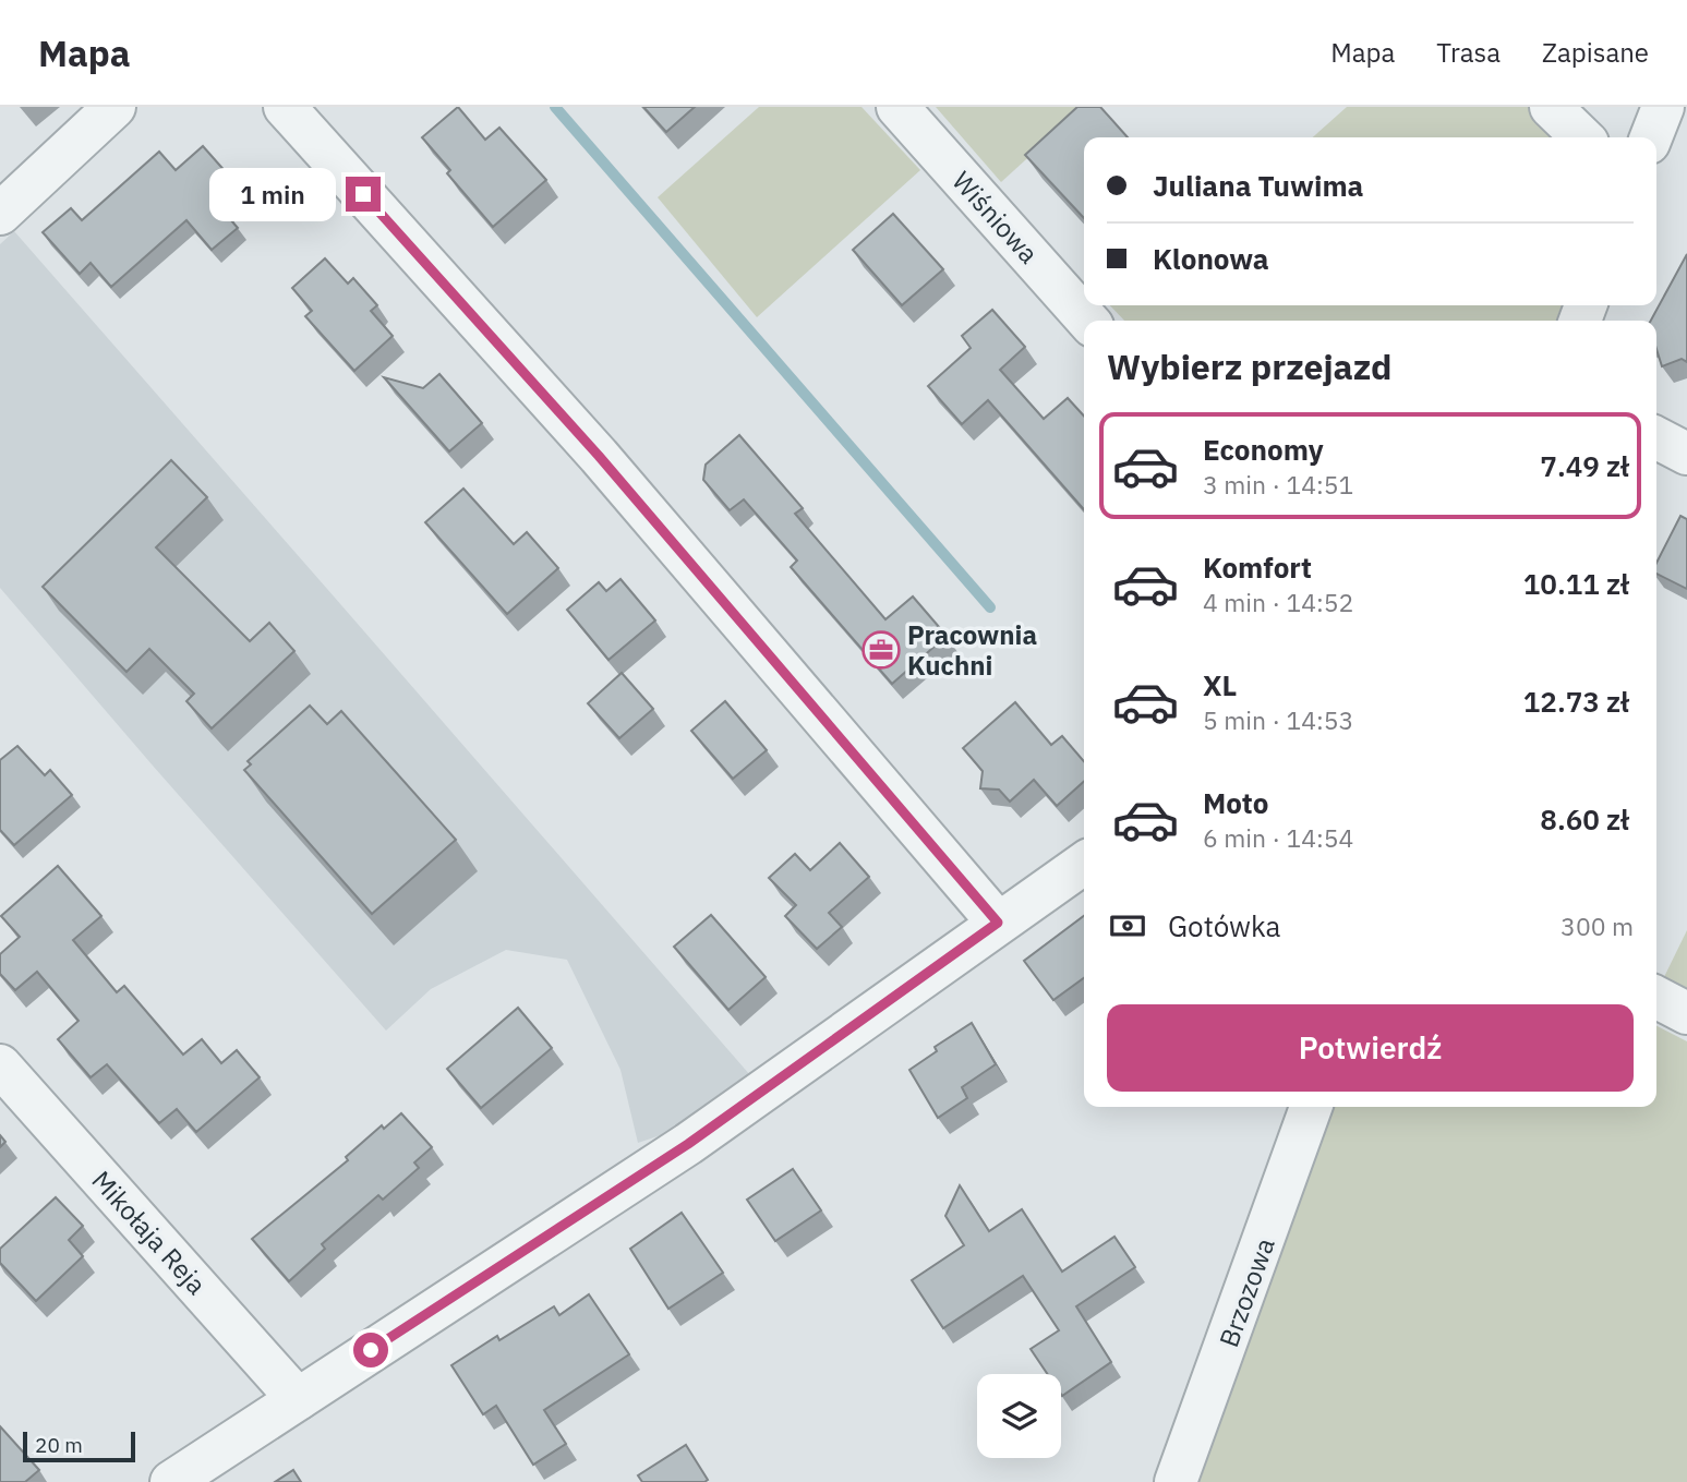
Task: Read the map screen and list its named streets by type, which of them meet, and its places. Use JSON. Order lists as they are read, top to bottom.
{
  "streets": {
    "street": ["Wiśniowa", "Mikołaja Reja", "Brzozowa"]
  },
  "places": {
    "office": ["Pracownia Kuchni"]
  },
  "scale_bar": "20 m",
  "page": {
    "header": "Mapa",
    "nav": ["Mapa", "Trasa", "Zapisane"],
    "banner": ["Juliana Tuwima", "Klonowa"],
    "bubble": "1 min",
    "heading": "Wybierz przejazd",
    "list": [
      {
        "name": "Economy",
        "note": "3 min · 14:51",
        "value": "7.49 zł"
      },
      {
        "name": "Komfort",
        "note": "4 min · 14:52",
        "value": "10.11 zł"
      },
      {
        "name": "XL",
        "note": "5 min · 14:53",
        "value": "12.73 zł"
      },
      {
        "name": "Moto",
        "note": "6 min · 14:54",
        "value": "8.60 zł"
      }
    ],
    "pay": ["Gotówka", "300 m"],
    "buttons": "Potwierdź",
    "scale": "20 m"
  }
}
